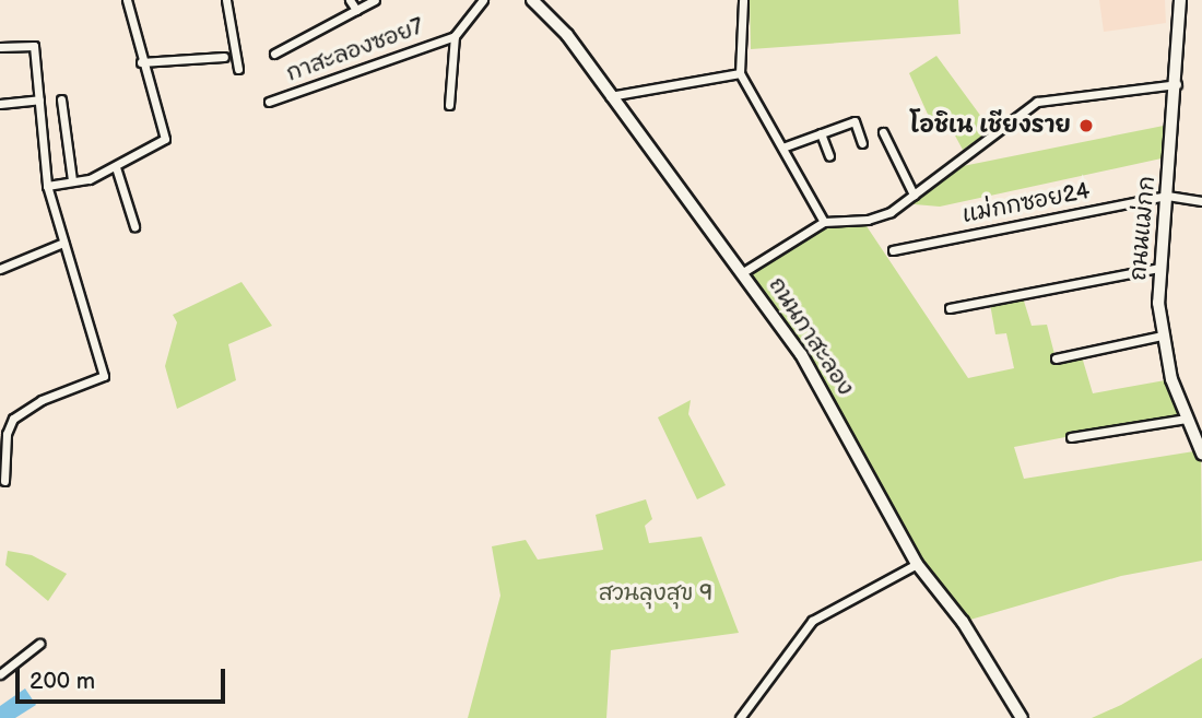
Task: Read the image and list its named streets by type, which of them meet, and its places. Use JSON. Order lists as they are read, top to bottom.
{
  "streets": {
    "street": [
      "กาสะลองซอย7",
      "แม่กกซอย24",
      "ถนนแม่กก",
      "ถนนกาสะลอง"
    ]
  },
  "crossings": [
    ["แม่กกซอย24", "ถนนแม่กก"]
  ],
  "parks": ["สวนลุงสุข 9"],
  "places": ["โอชิเน เชียงราย"],
  "scale_bar": "200 m"
}
